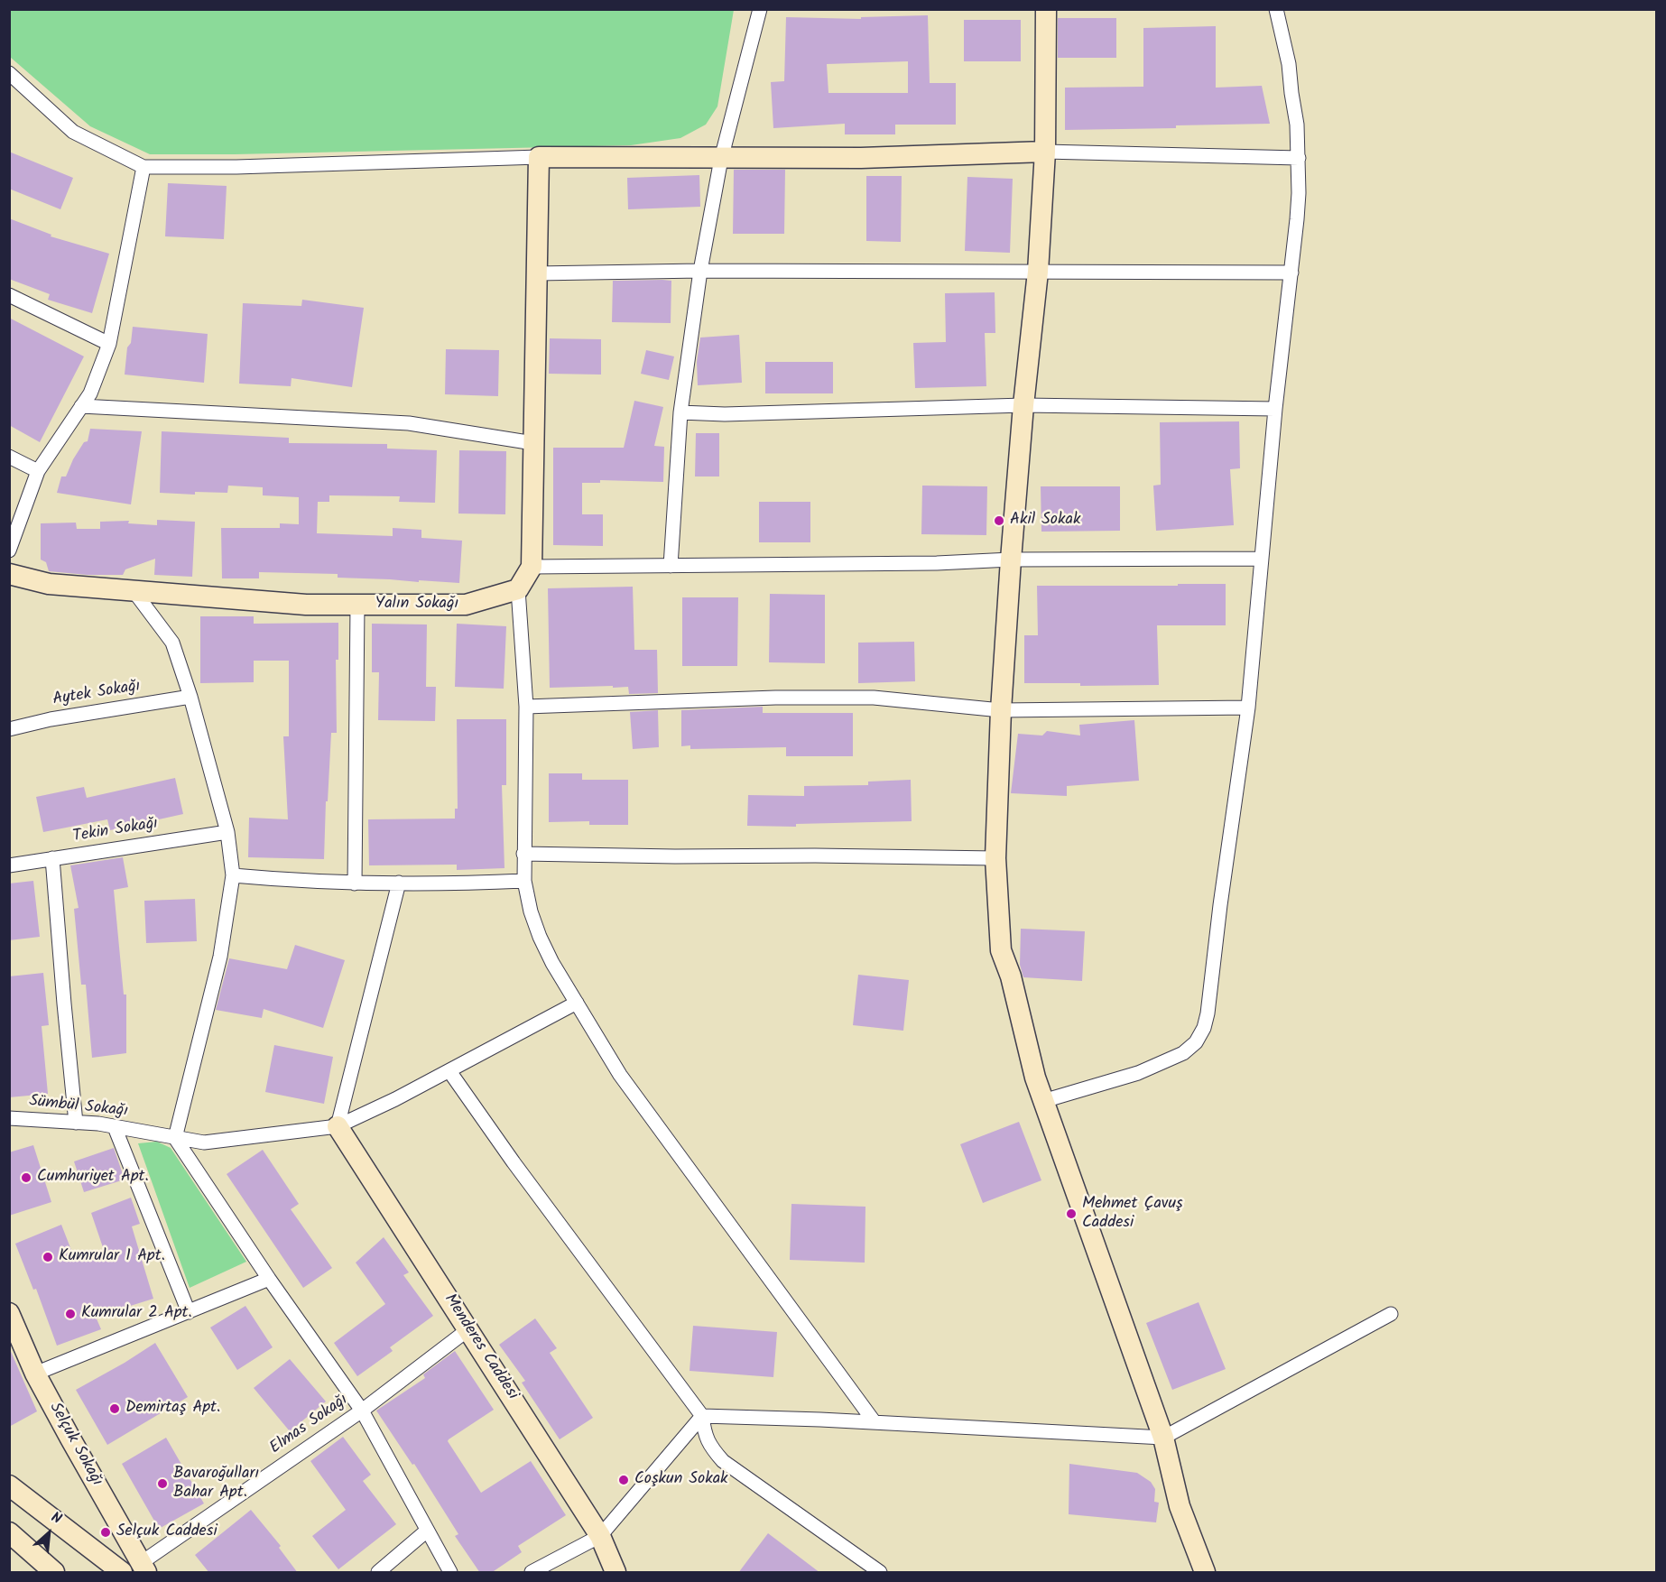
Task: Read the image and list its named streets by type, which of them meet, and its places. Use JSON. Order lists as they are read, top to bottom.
{
  "streets": {
    "street": [
      "Yalın Sokağı",
      "Aytek Sokağı",
      "Tekin Sokağı",
      "Sümbül Sokağı",
      "Menderes Caddesi",
      "Elmas Sokağı",
      "Selçuk Sokağı"
    ]
  },
  "crossings": [
    ["Sümbül Sokağı", "Menderes Caddesi"],
    ["Menderes Caddesi", "Elmas Sokağı"],
    ["Elmas Sokağı", "Selçuk Sokağı"]
  ],
  "places": [
    "Akil Sokak",
    "Cumhuriyet Apt.",
    "Mehmet Çavuş Caddesi",
    "Kumrular 1 Apt.",
    "Kumrular 2 Apt.",
    "Demirtaş Apt.",
    "Coşkun Sokak",
    "Bavaroğulları Bahar Apt.",
    "Selçuk Caddesi"
  ],
  "north": "top right"
}
